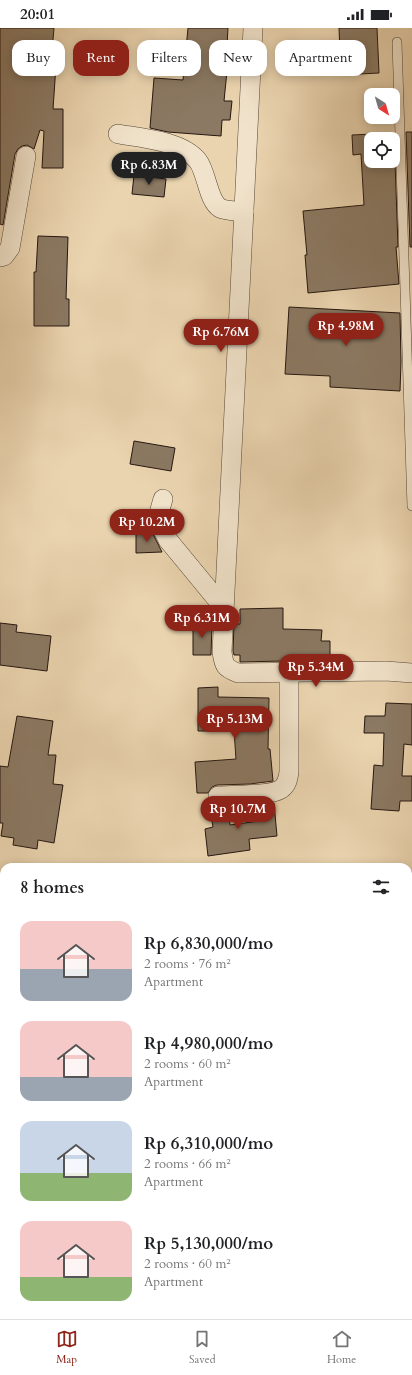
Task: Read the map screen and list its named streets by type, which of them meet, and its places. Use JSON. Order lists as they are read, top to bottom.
{
  "north": "bottom right",
  "page": {
    "status": "20:01",
    "chip": [
      "Buy",
      "Rent",
      "Filters",
      "New",
      "Apartment"
    ],
    "price": [
      "Rp 6.83M",
      "Rp 4.98M",
      "Rp 6.76M",
      "Rp 10.2M",
      "Rp 6.31M",
      "Rp 5.34M",
      "Rp 5.13M",
      "Rp 10.7M"
    ],
    "heading": "8 homes",
    "list": [
      {
        "name": "Rp 6,830,000/mo",
        "note": "2 rooms · 76 m² · Apartment"
      },
      {
        "name": "Rp 4,980,000/mo",
        "note": "2 rooms · 60 m² · Apartment"
      },
      {
        "name": "Rp 6,310,000/mo",
        "note": "2 rooms · 66 m² · Apartment"
      },
      {
        "name": "Rp 5,130,000/mo",
        "note": "2 rooms · 60 m² · Apartment"
      }
    ],
    "tabs": ["Map", "Saved", "Home"]
  }
}
